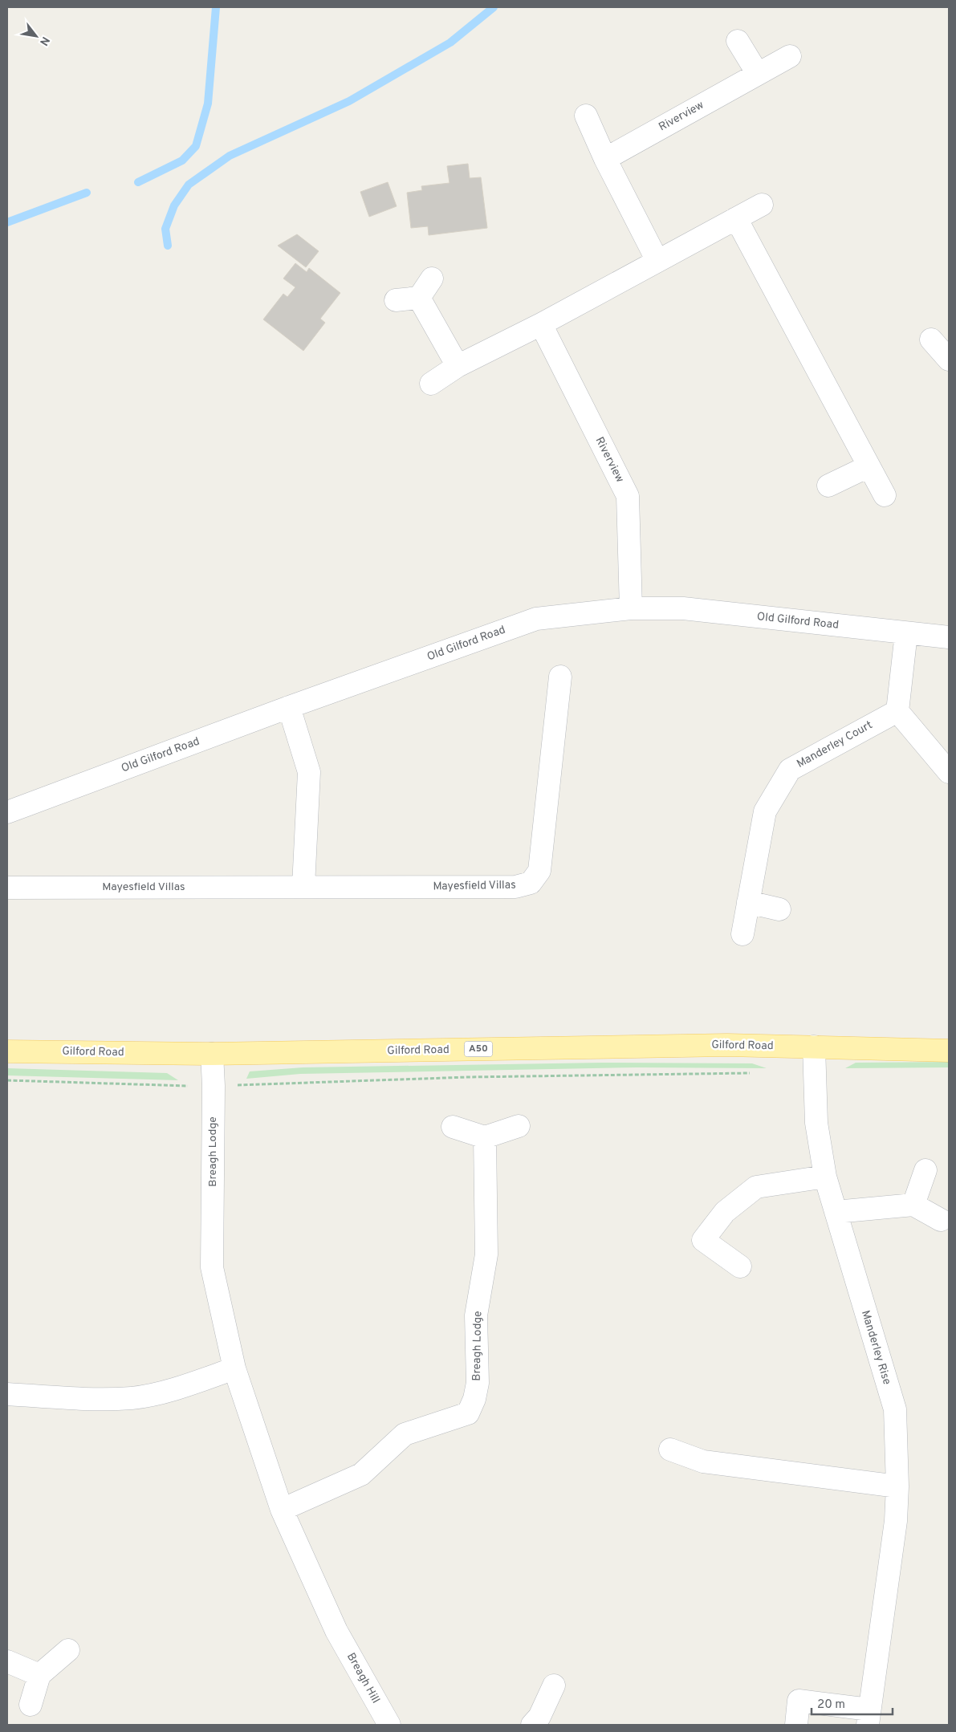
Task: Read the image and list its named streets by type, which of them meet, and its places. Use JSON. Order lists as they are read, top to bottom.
{
  "streets": {
    "main road": ["Gilford Road", "A50"],
    "street": [
      "Riverview",
      "Old Gilford Road",
      "Manderley Court",
      "Mayesfield Villas",
      "Breagh Lodge",
      "Manderley Rise",
      "Breagh Hill"
    ]
  },
  "crossings": [
    ["Riverview", "Old Gilford Road"],
    ["Gilford Road", "Breagh Lodge"],
    ["Gilford Road", "Manderley Rise"],
    ["Breagh Lodge", "Breagh Hill"]
  ],
  "scale_bar": "20 m",
  "north": "bottom right"
}
